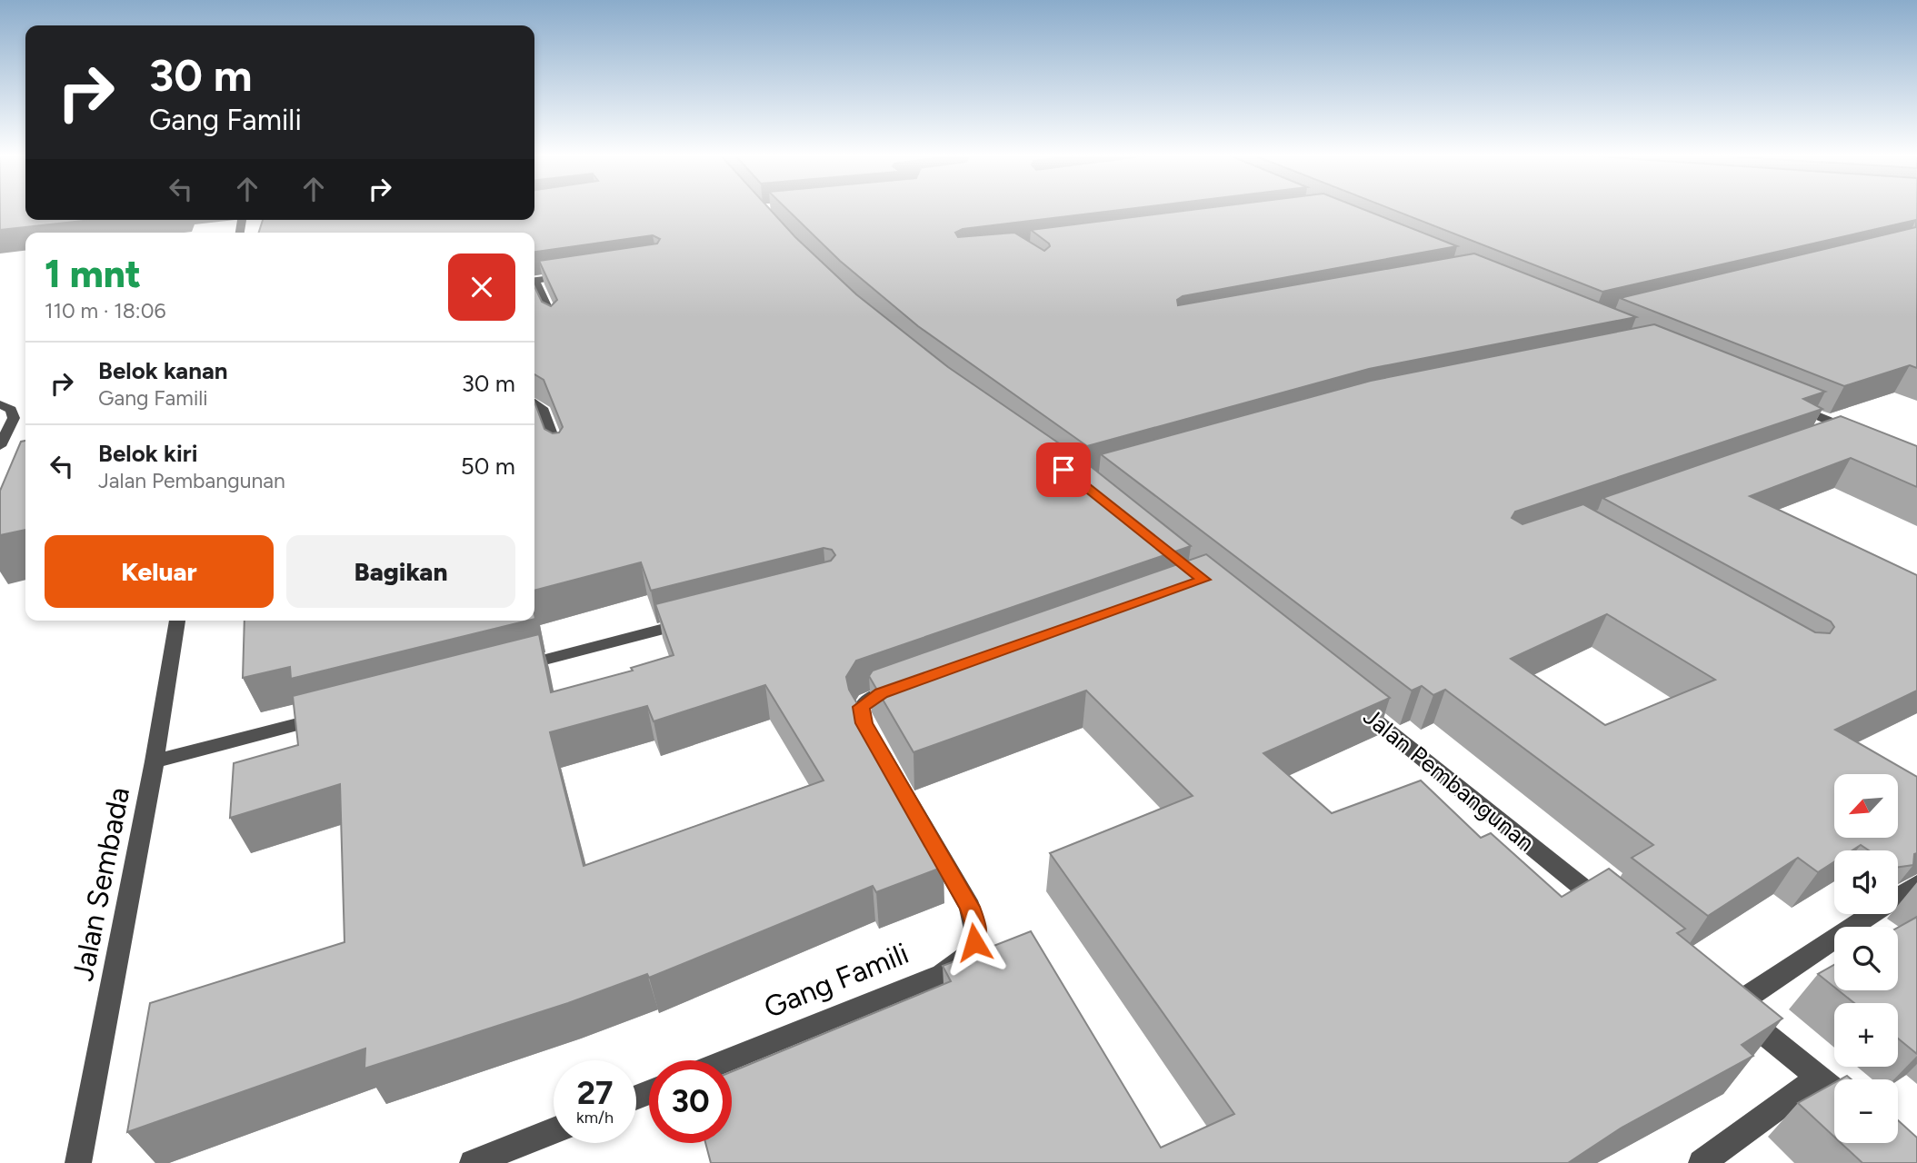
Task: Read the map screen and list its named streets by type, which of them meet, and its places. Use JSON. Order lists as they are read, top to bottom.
{
  "streets": {
    "street": ["Jalan Pembangunan", "Jalan Sembada", "Gang Famili"]
  },
  "north": "bottom left",
  "page": {
    "turn": ["30 m", "Gang Famili"],
    "heading": ["1 mnt", "110 m · 18:06"],
    "list": [
      {
        "name": "Belok kanan",
        "note": "Gang Famili",
        "value": "30 m"
      },
      {
        "name": "Belok kiri",
        "note": "Jalan Pembangunan",
        "value": "50 m"
      }
    ],
    "buttons": ["Keluar", "Bagikan"],
    "map_buttons": ["+", "−"],
    "speed": "27 km/h",
    "limit": "30"
  }
}
